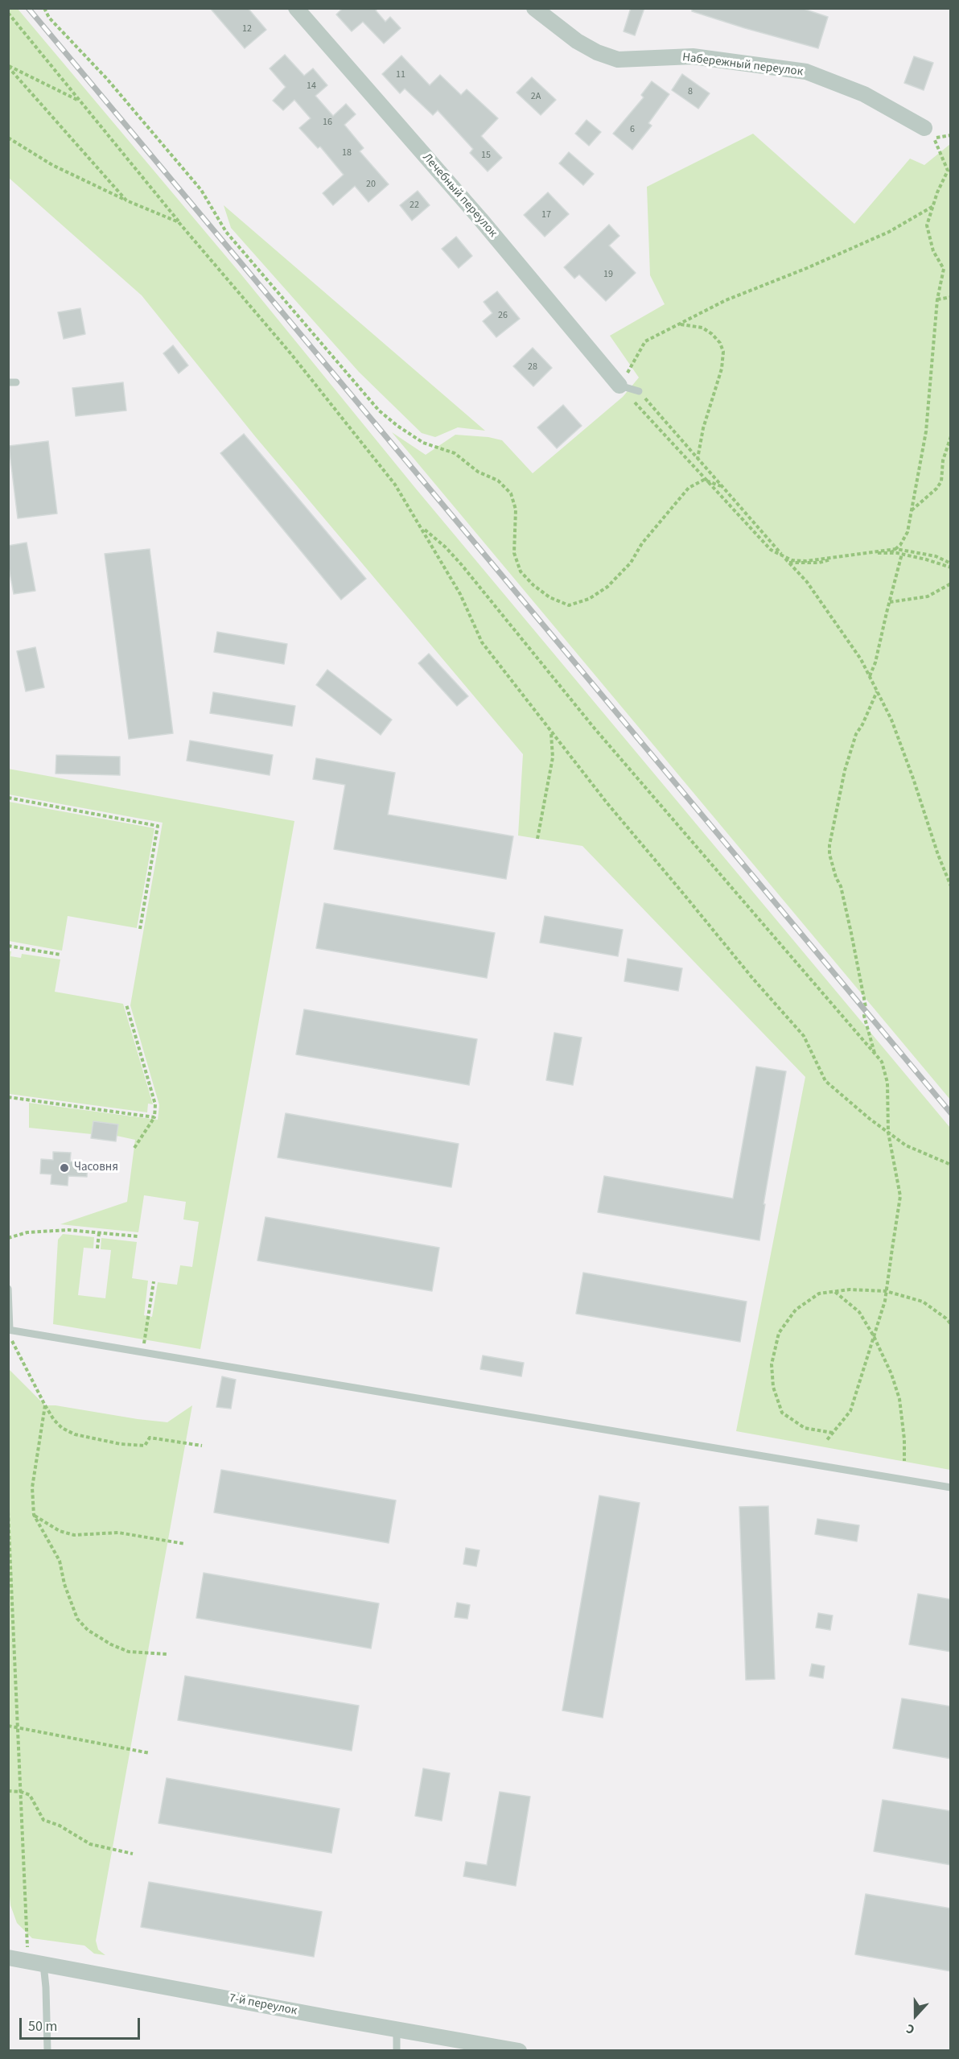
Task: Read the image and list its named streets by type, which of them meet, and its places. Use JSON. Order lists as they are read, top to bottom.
{
  "streets": {
    "street": ["Набережный переулок", "Лечебный переулок", "7-й переулок"]
  },
  "places": ["Часовня"],
  "house_numbers": [
    "12",
    "11",
    "14",
    "8",
    "2А",
    "16",
    "6",
    "18",
    "15",
    "20",
    "22",
    "17",
    "19",
    "26",
    "28"
  ],
  "scale_bar": "50 m",
  "north": "bottom"
}
